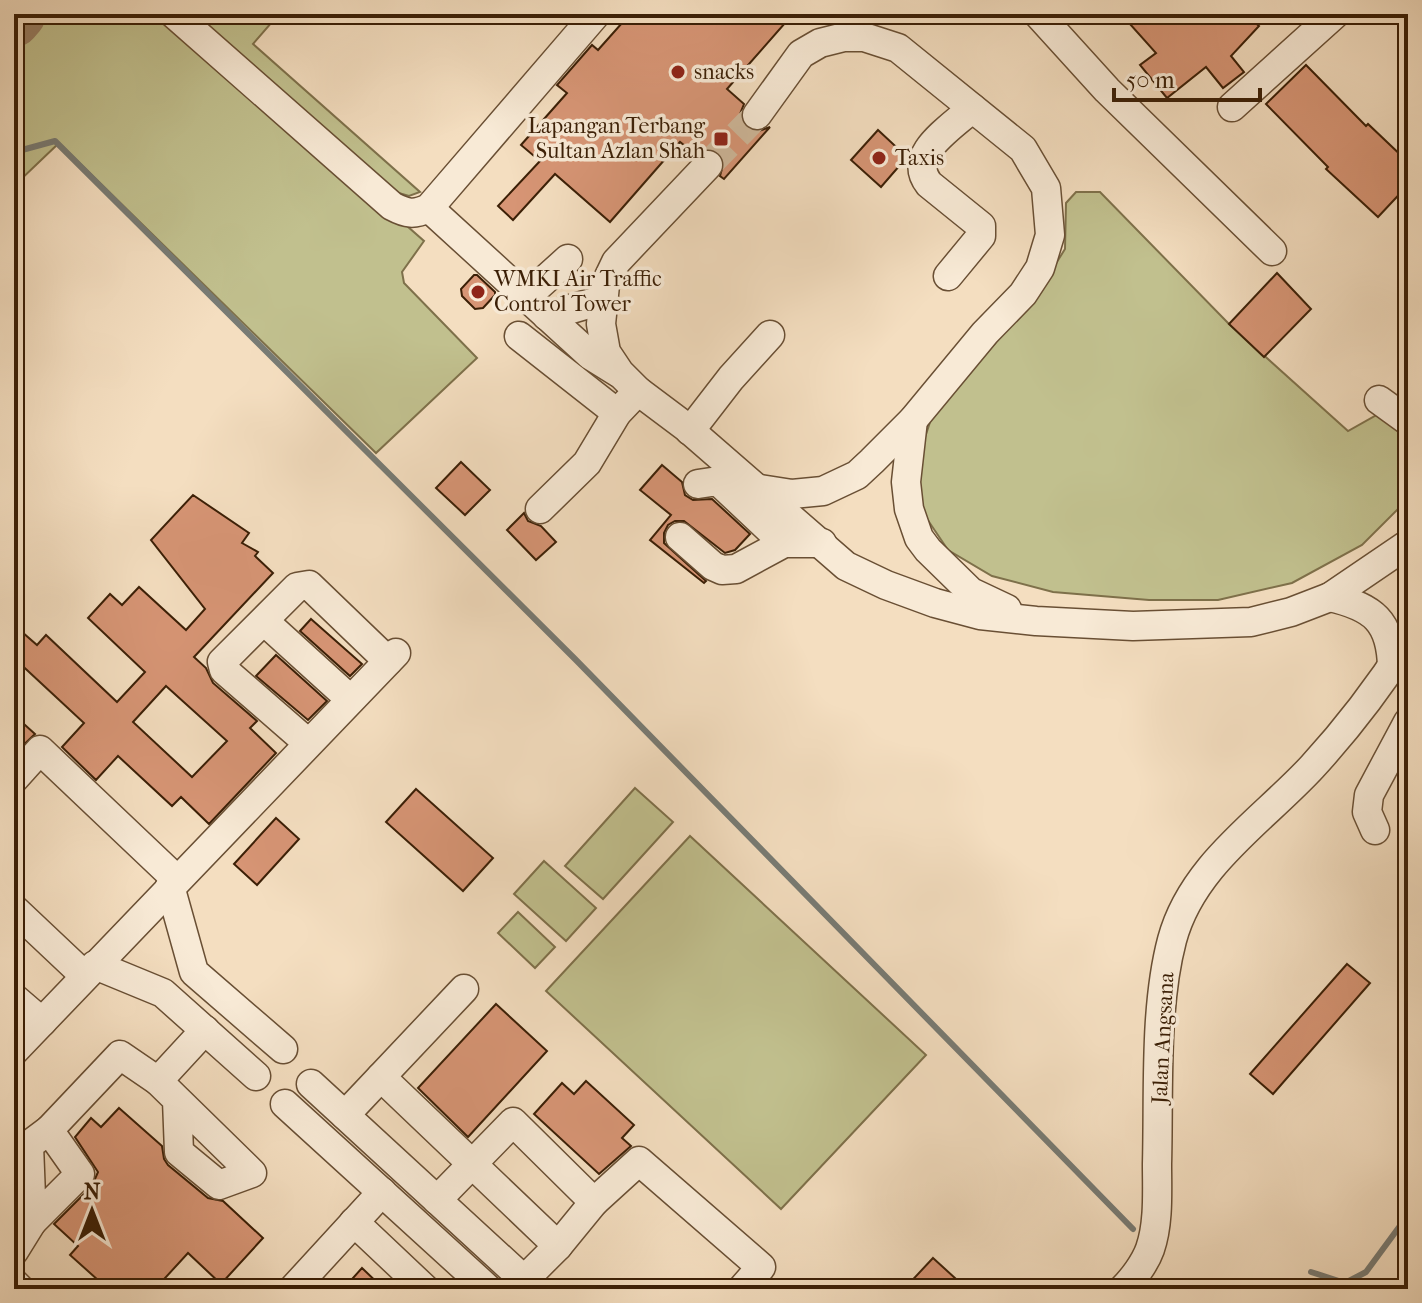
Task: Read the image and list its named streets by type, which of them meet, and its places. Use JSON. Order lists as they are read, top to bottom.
{
  "streets": {
    "street": ["Jalan Angsana"]
  },
  "places": {
    "other": ["snacks", "Taxis", "WMKI Air Traffic Control Tower"],
    "transit": ["Lapangan Terbang Sultan Azlan Shah"]
  },
  "scale_bar": "50 m",
  "north": "top"
}
